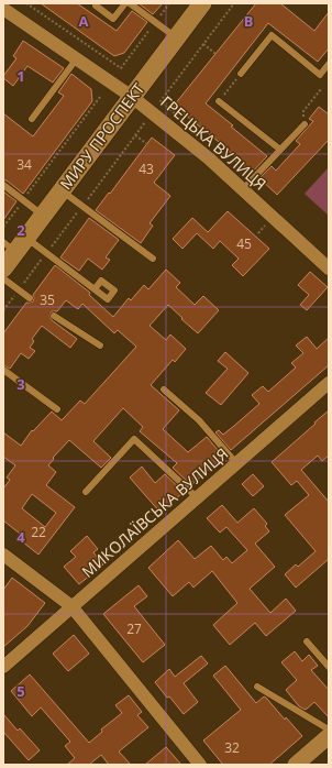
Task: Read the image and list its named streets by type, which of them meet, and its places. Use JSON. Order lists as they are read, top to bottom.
{
  "streets": {
    "main road": ["МИРУ ПРОСПЕКТ"],
    "street": ["ГРЕЦЬКА ВУЛИЦЯ", "МИКОЛАЇВСЬКА ВУЛИЦЯ"]
  },
  "crossings": [
    ["МИРУ ПРОСПЕКТ", "ГРЕЦЬКА ВУЛИЦЯ"]
  ],
  "house_numbers": [
    "34",
    "43",
    "45",
    "35",
    "22",
    "27",
    "32"
  ],
  "grid": {
    "columns": ["A", "B"],
    "rows": [
      "1",
      "2",
      "3",
      "4",
      "5"
    ]
  }
}
